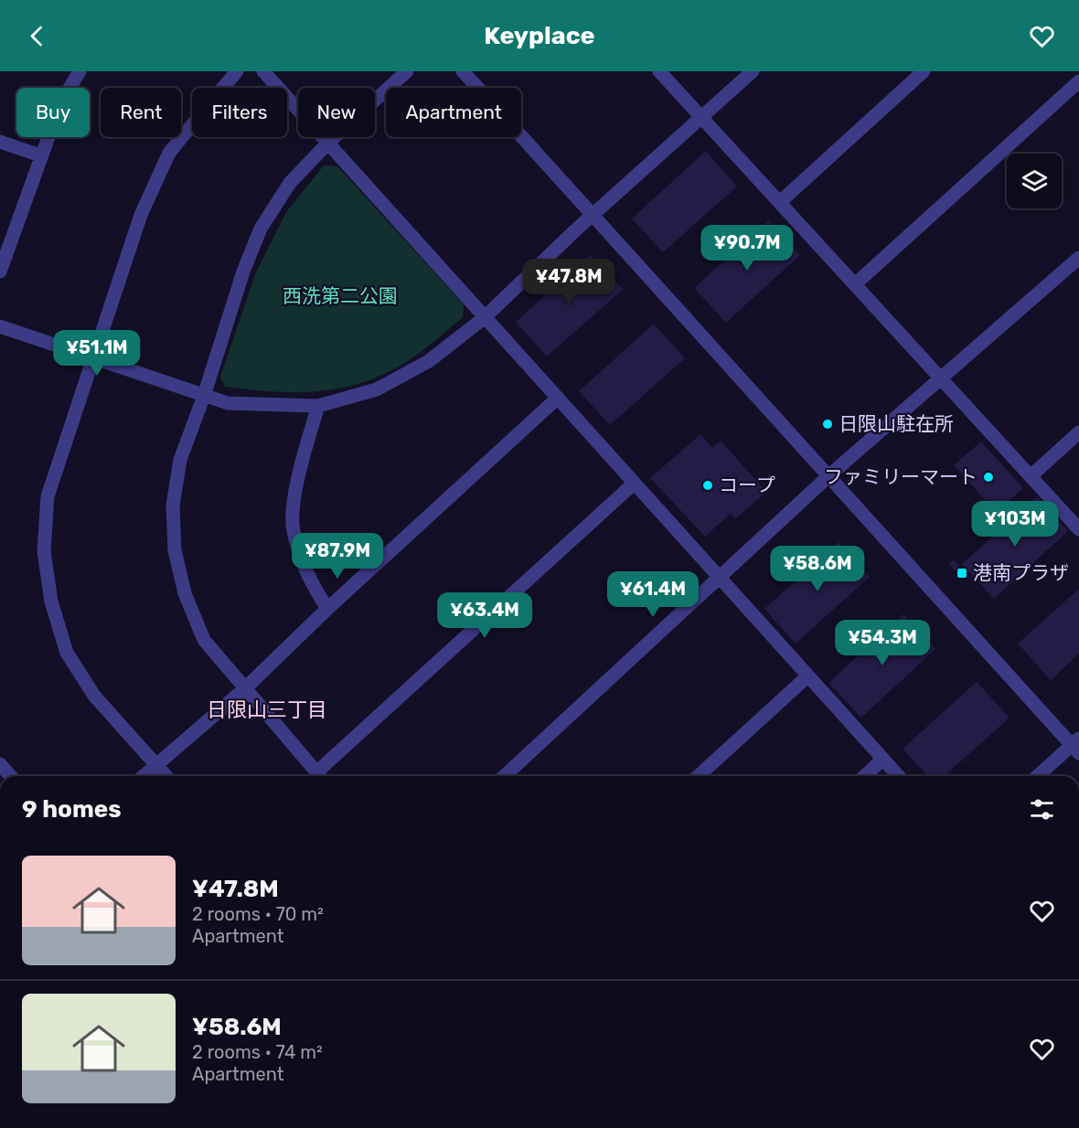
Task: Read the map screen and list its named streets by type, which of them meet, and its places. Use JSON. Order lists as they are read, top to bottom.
{
  "districts": ["日限山三丁目"],
  "parks": ["西洗第二公園"],
  "places": {
    "other": ["日限山駐在所", "ファミリーマート", "コープ"],
    "transit": ["港南プラザ"]
  },
  "page": {
    "header": "Keyplace",
    "chip": [
      "Buy",
      "Rent",
      "Filters",
      "New",
      "Apartment"
    ],
    "price": [
      "¥90.7M",
      "¥47.8M",
      "¥51.1M",
      "¥103M",
      "¥87.9M",
      "¥58.6M",
      "¥61.4M",
      "¥63.4M",
      "¥54.3M"
    ],
    "heading": "9 homes",
    "list": [
      {
        "name": "¥47.8M",
        "note": "2 rooms · 70 m² · Apartment"
      },
      {
        "name": "¥58.6M",
        "note": "2 rooms · 74 m² · Apartment"
      }
    ]
  }
}
